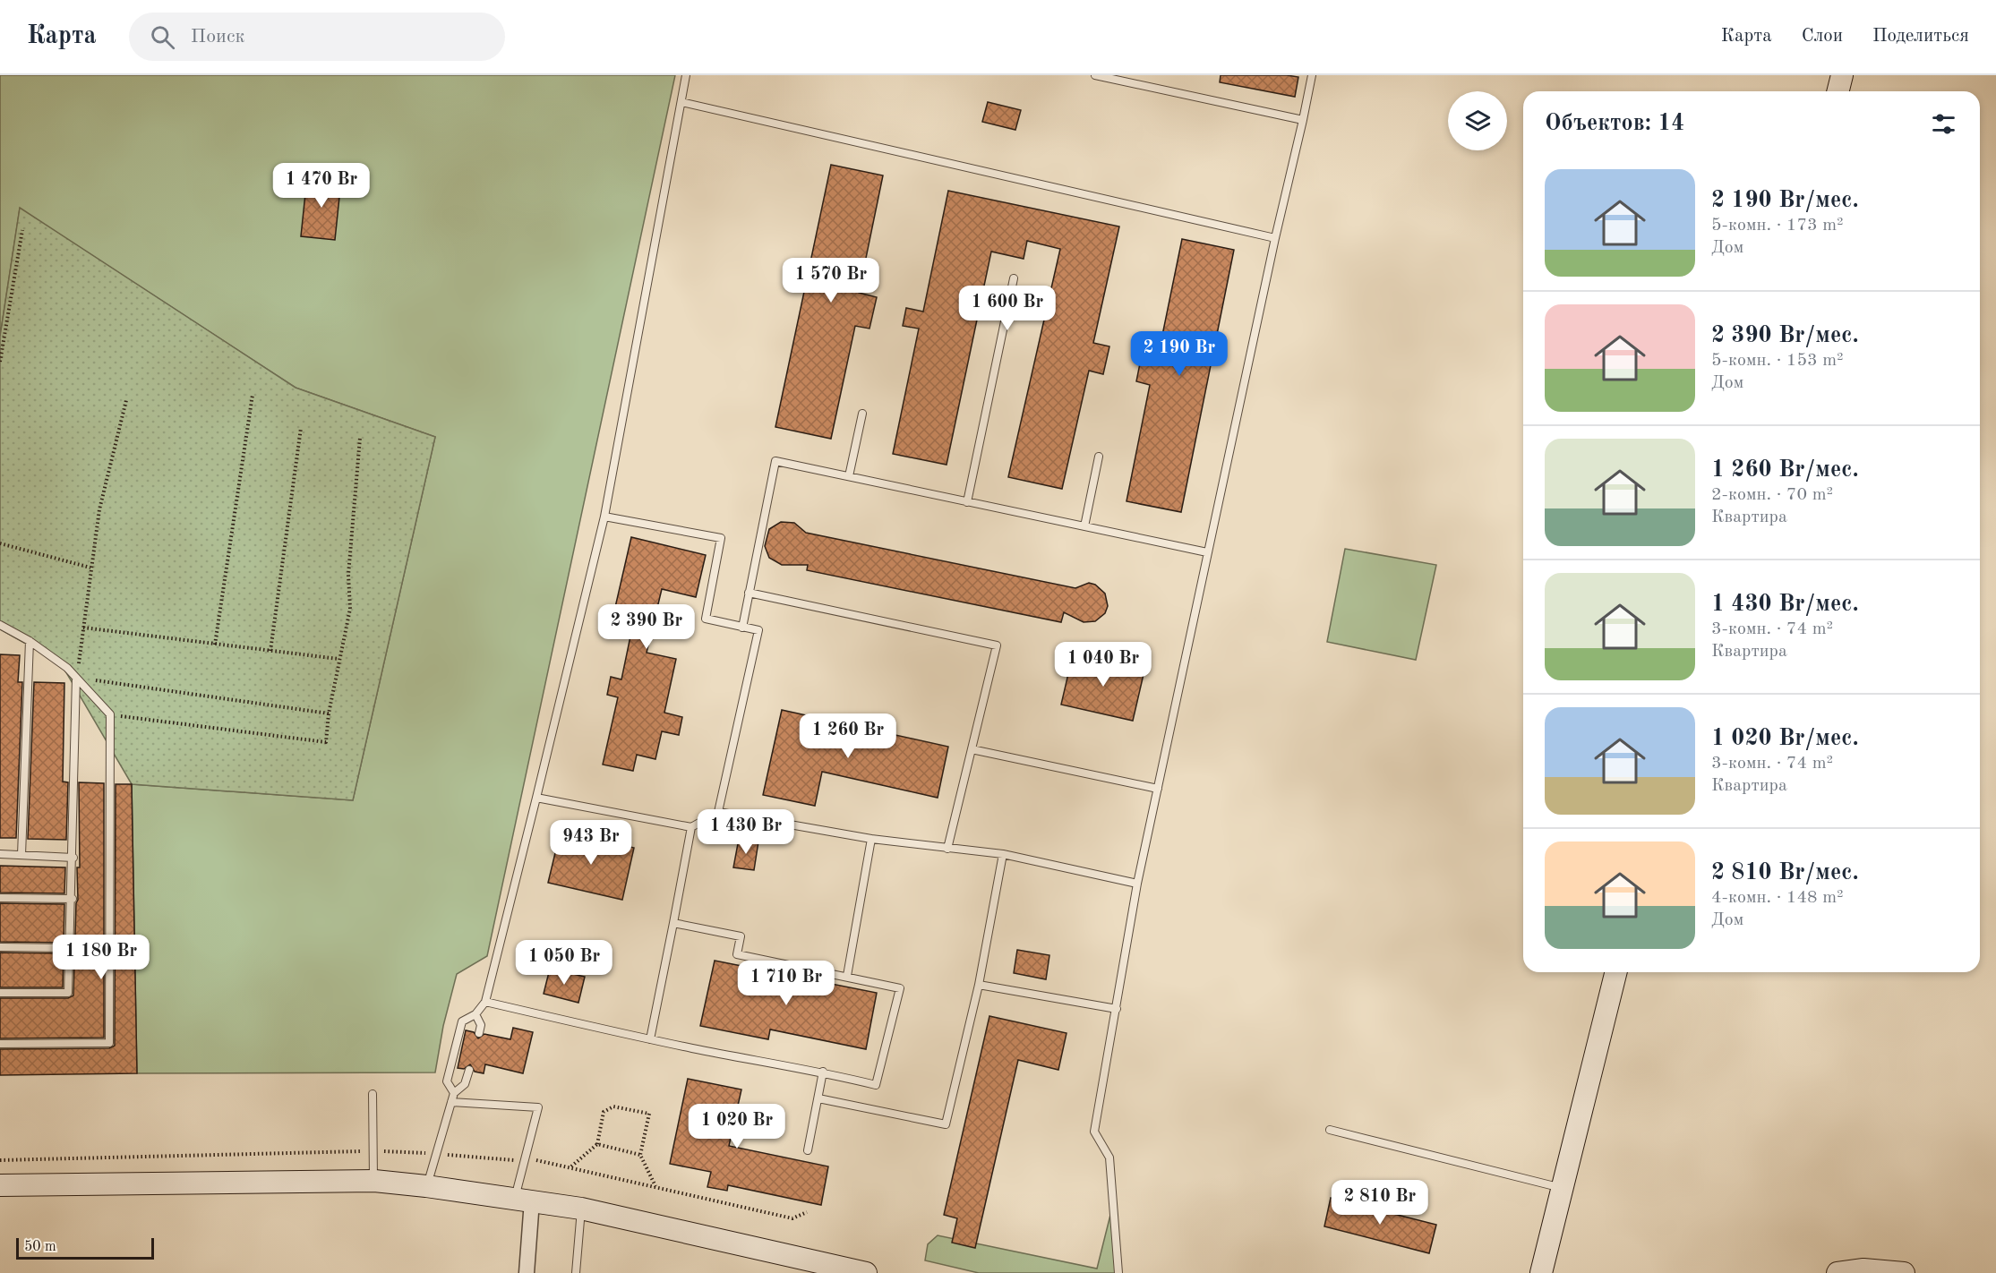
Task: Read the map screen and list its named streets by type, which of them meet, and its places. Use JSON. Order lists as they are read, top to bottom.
{
  "scale_bar": "50 m",
  "page": {
    "header": "Карта",
    "search": "Поиск",
    "nav": ["Карта", "Слои", "Поделиться"],
    "heading": "Объектов: 14",
    "list": [
      {
        "name": "2 190 Br/мес.",
        "note": "5-комн. · 173 m² · Дом"
      },
      {
        "name": "2 390 Br/мес.",
        "note": "5-комн. · 153 m² · Дом"
      },
      {
        "name": "1 260 Br/мес.",
        "note": "2-комн. · 70 m² · Квартира"
      },
      {
        "name": "1 430 Br/мес.",
        "note": "3-комн. · 74 m² · Квартира"
      },
      {
        "name": "1 020 Br/мес.",
        "note": "3-комн. · 74 m² · Квартира"
      },
      {
        "name": "2 810 Br/мес.",
        "note": "4-комн. · 148 m² · Дом"
      }
    ],
    "price": [
      "1 470 Br",
      "1 570 Br",
      "1 600 Br",
      "2 190 Br",
      "2 390 Br",
      "1 040 Br",
      "1 260 Br",
      "1 430 Br",
      "943 Br",
      "1 180 Br",
      "1 050 Br",
      "1 710 Br",
      "1 020 Br",
      "2 810 Br"
    ],
    "scale": "50 m"
  }
}
